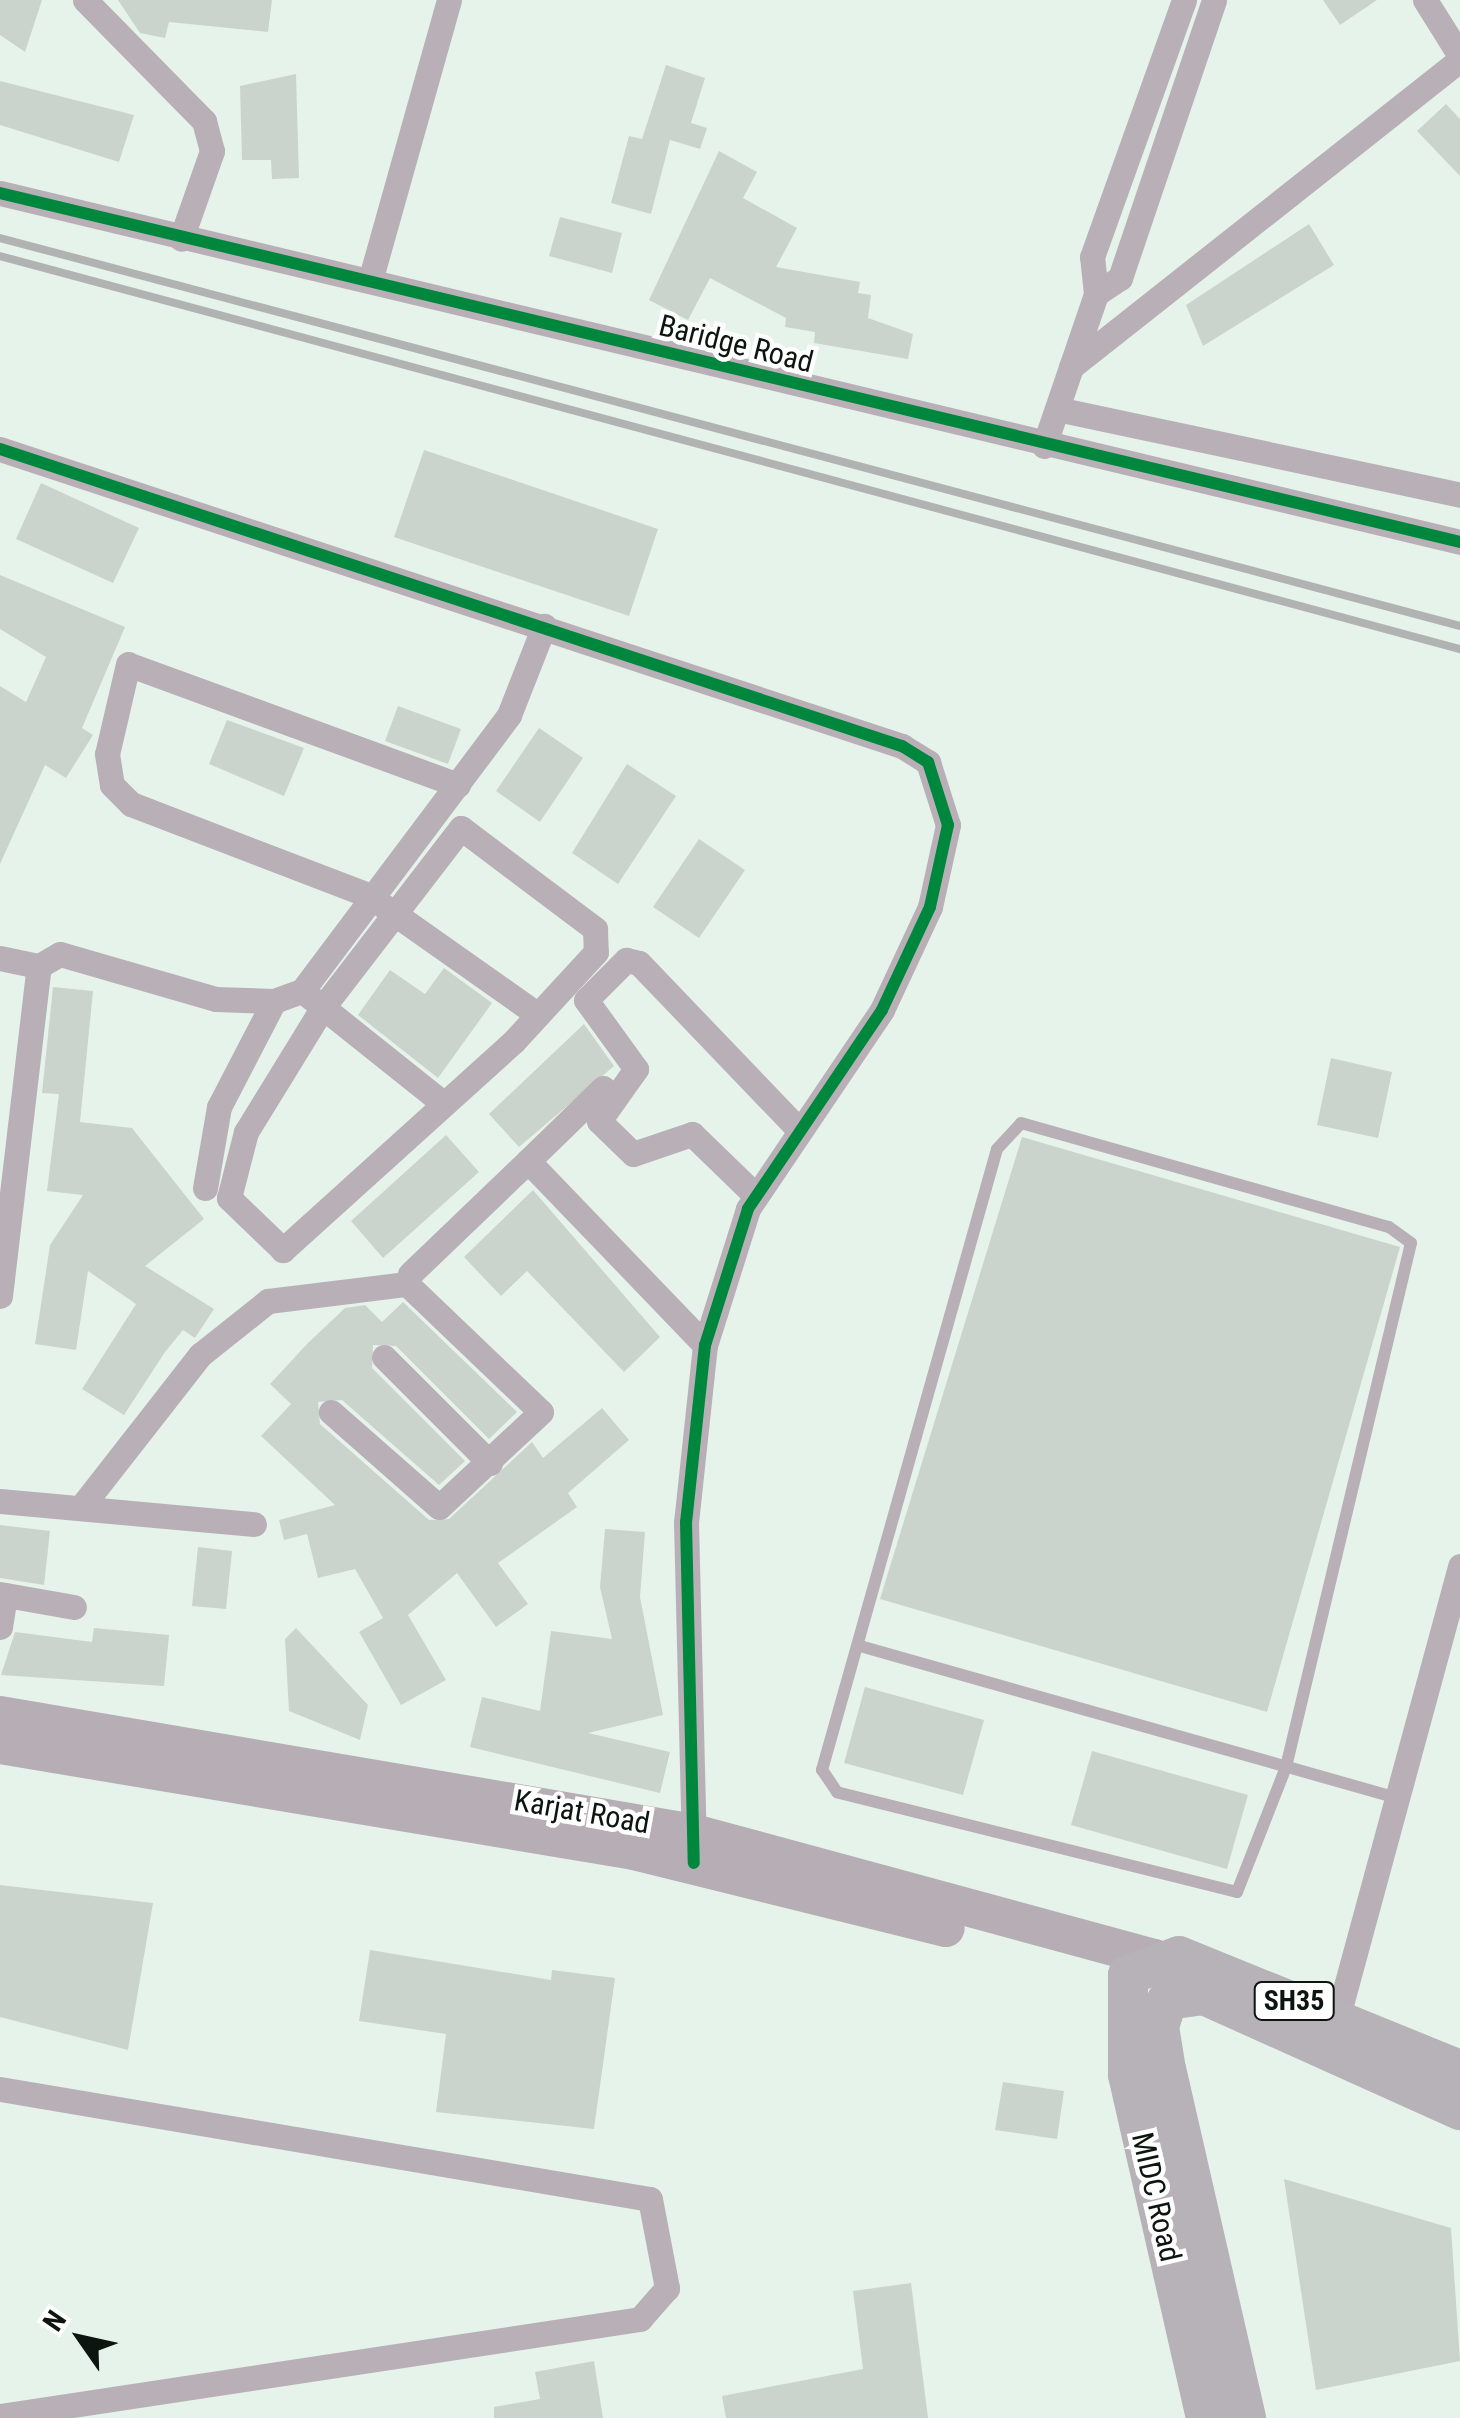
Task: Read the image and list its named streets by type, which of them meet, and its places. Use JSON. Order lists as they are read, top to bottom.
{
  "streets": {
    "main road": ["Karjat Road", "SH35", "MIDC Road"],
    "street": ["Baridge Road"]
  },
  "crossings": [
    ["Karjat Road", "MIDC Road"]
  ],
  "north": "top left"
}
